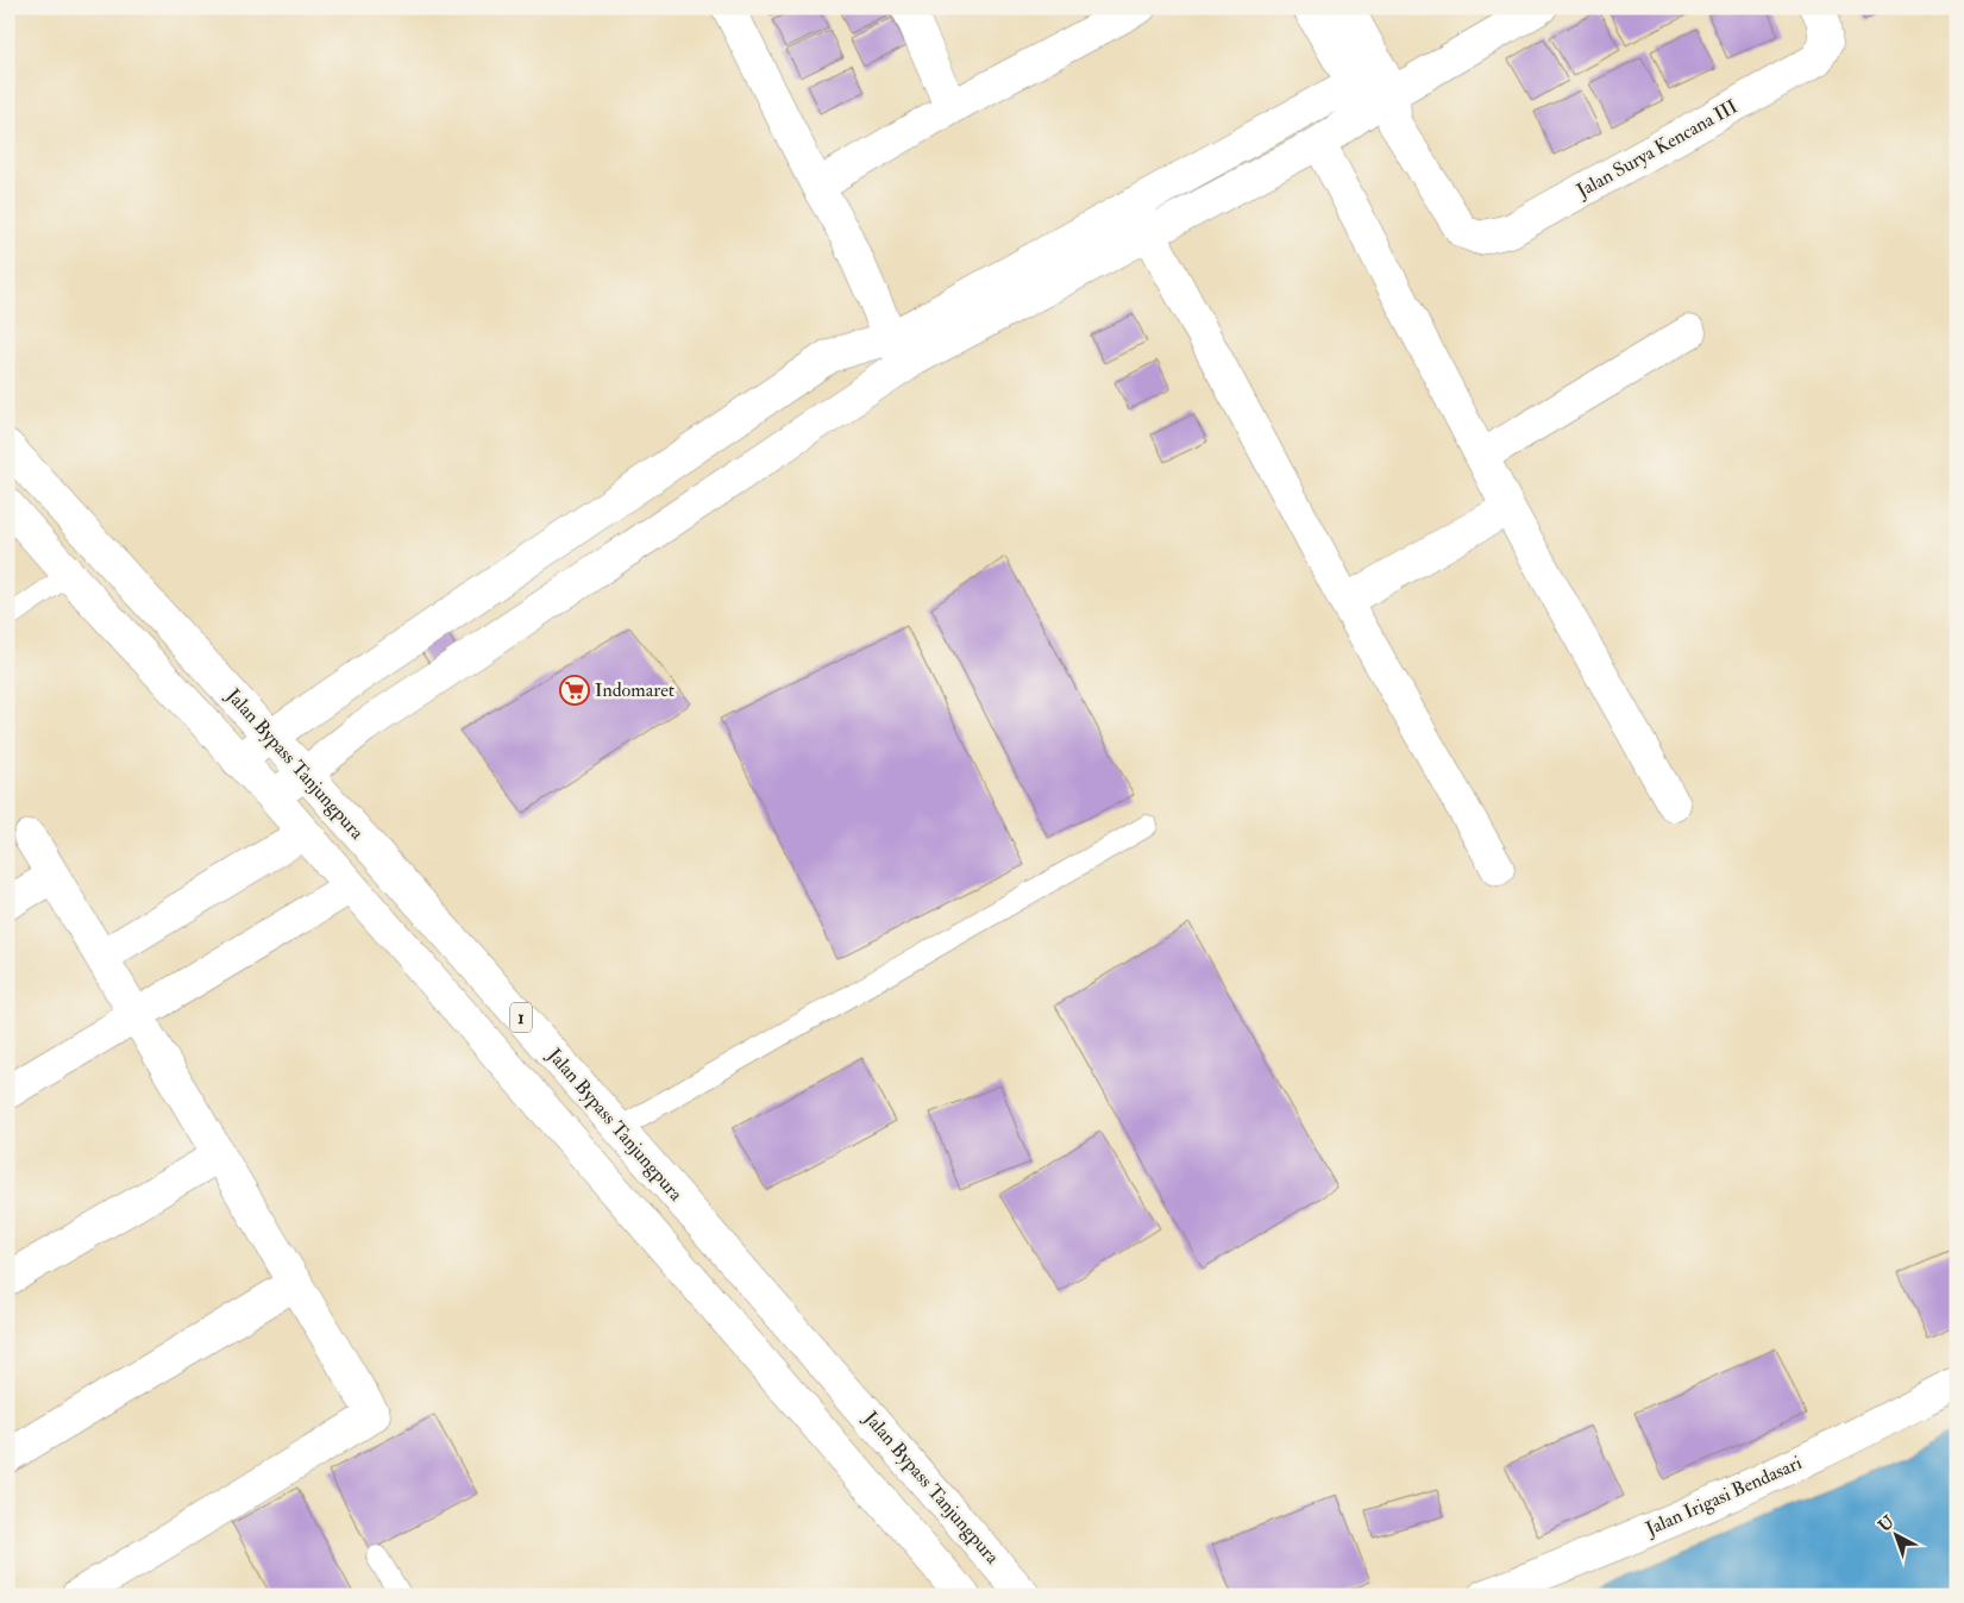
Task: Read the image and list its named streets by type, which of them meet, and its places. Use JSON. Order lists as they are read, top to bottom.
{
  "streets": {
    "main road": [
      "Jalan Surya Kencana III",
      "Jalan Bypass Tanjungpura",
      "1",
      "Jalan Irigasi Bendasari"
    ]
  },
  "places": {
    "supermarket": ["Indomaret"]
  },
  "north": "top left"
}
